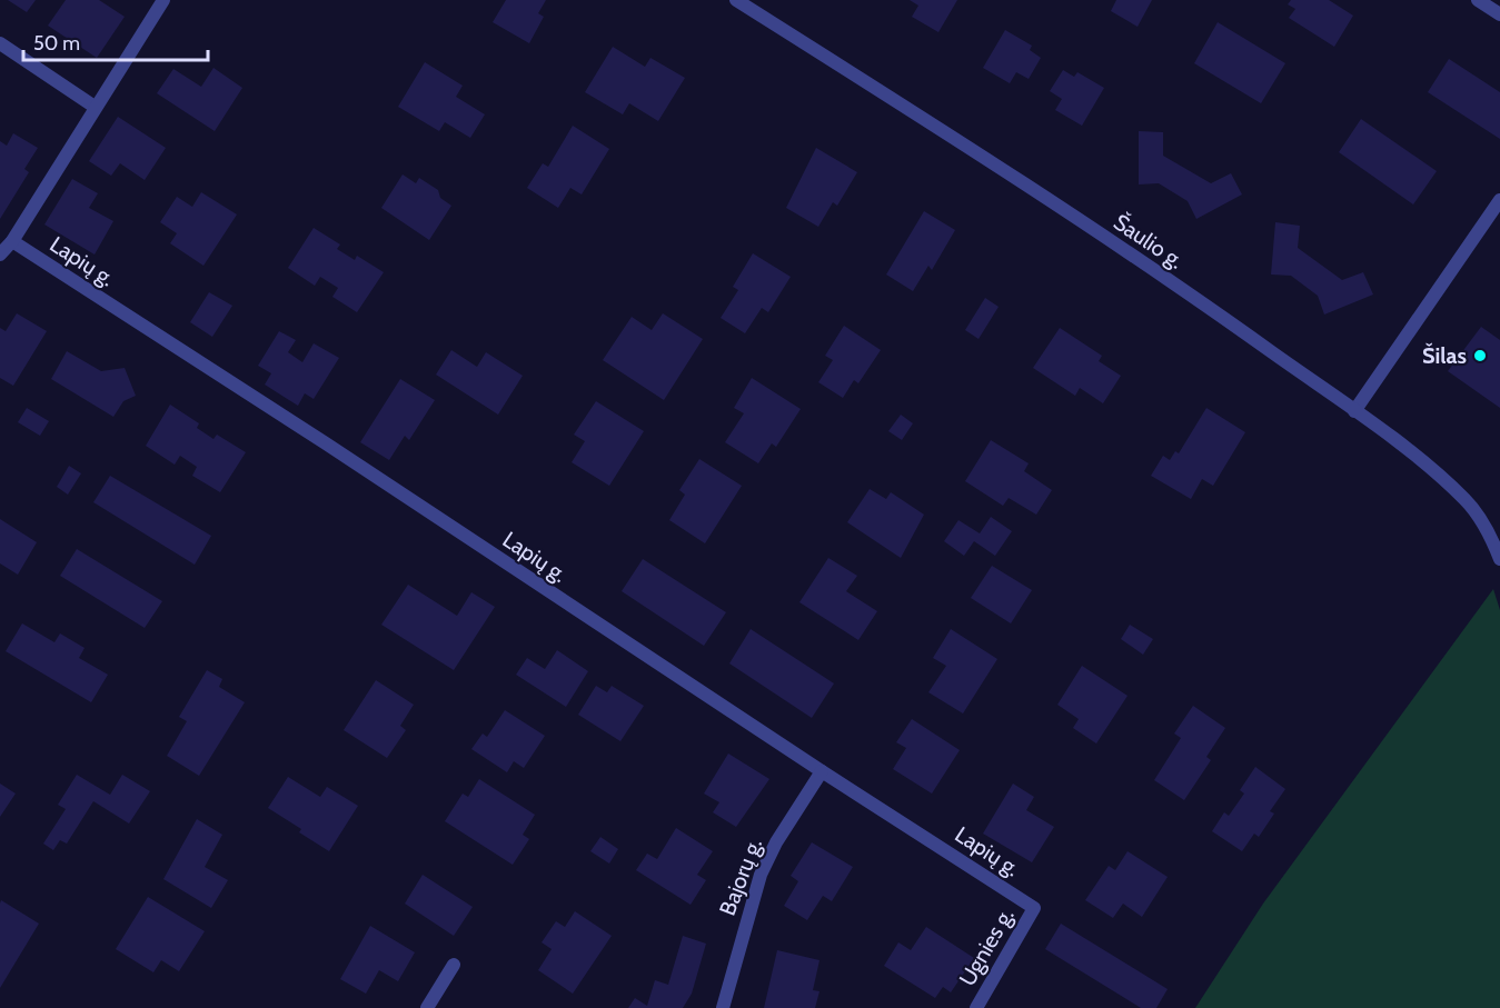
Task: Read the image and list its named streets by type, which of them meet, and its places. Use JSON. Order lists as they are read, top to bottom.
{
  "streets": {
    "street": [
      "Šaulio g.",
      "Lapių g.",
      "Bajorų g.",
      "Ugnies g."
    ]
  },
  "crossings": [
    ["Lapių g.", "Bajorų g."],
    ["Lapių g.", "Ugnies g."]
  ],
  "places": ["Šilas"],
  "scale_bar": "50 m"
}
